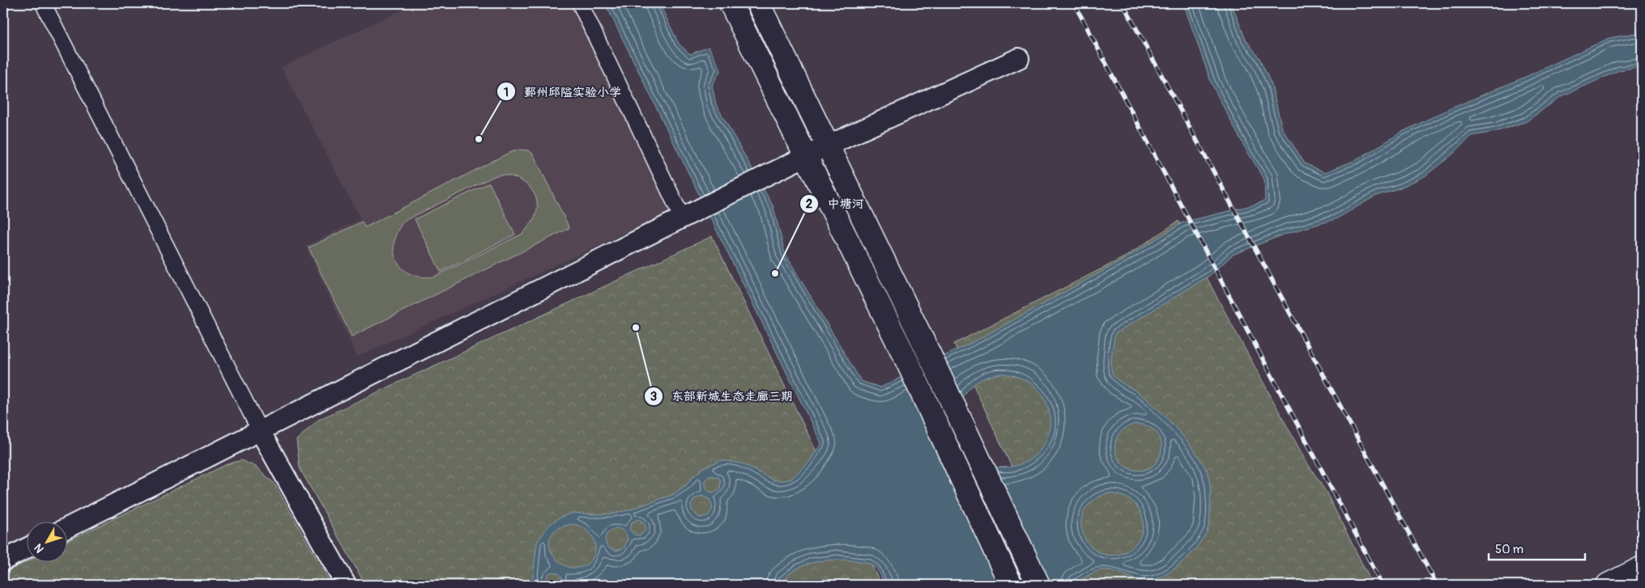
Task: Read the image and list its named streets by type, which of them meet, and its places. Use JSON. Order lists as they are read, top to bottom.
{
  "places": ["鄞州邱隘实验小学", "中塘河", "东部新城生态走廊三期"],
  "scale_bar": "50 m",
  "north": "bottom left"
}
